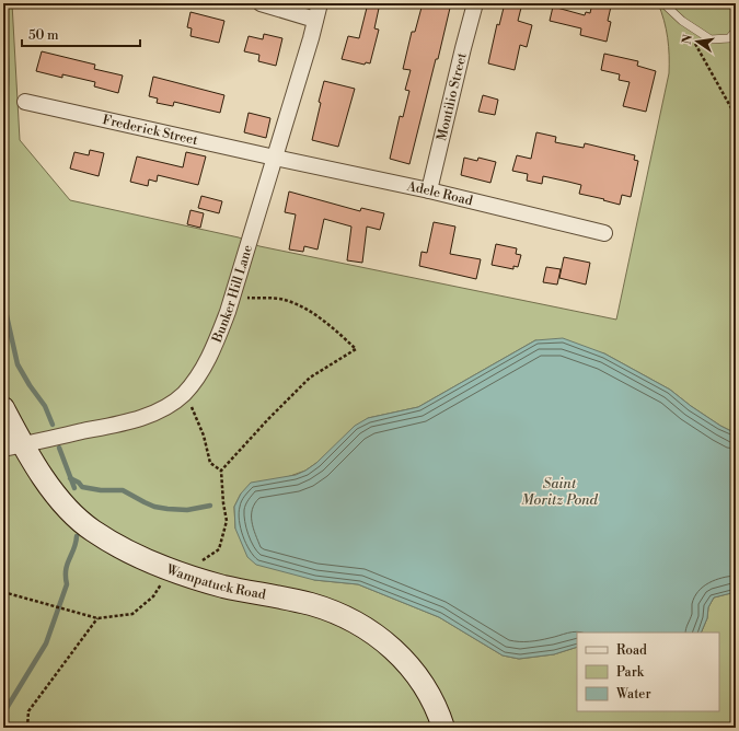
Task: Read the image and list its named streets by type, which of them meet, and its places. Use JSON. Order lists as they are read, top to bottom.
{
  "streets": {
    "street": [
      "Montilio Street",
      "Frederick Street",
      "Adele Road",
      "Bunker Hill Lane",
      "Wampatuck Road"
    ]
  },
  "crossings": [
    ["Montilio Street", "Adele Road"],
    ["Frederick Street", "Adele Road"],
    ["Frederick Street", "Bunker Hill Lane"],
    ["Adele Road", "Bunker Hill Lane"],
    ["Bunker Hill Lane", "Wampatuck Road"]
  ],
  "water": ["Saint Moritz Pond"],
  "legend": ["Road", "Park", "Water"],
  "scale_bar": "50 m",
  "north": "left"
}
